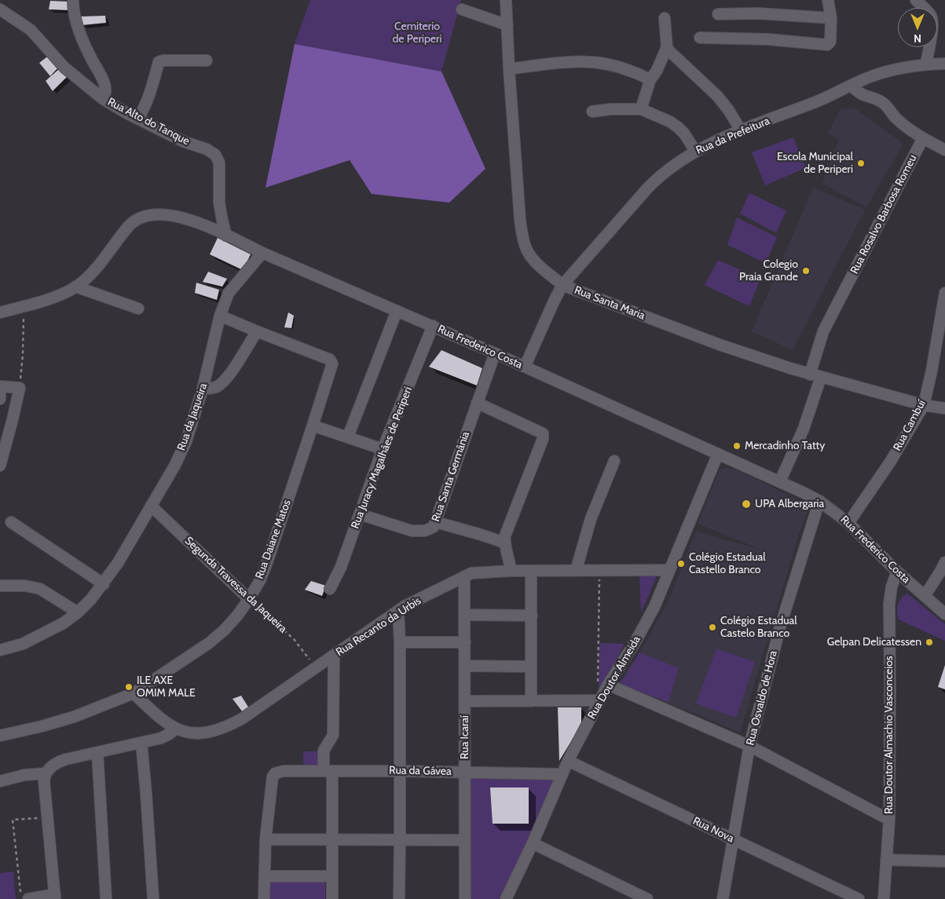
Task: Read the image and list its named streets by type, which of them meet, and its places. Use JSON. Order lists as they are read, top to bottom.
{
  "streets": {
    "street": [
      "Rua Alto do Tanque",
      "Rua da Prefeitura",
      "Rua Rosalvo Barbosa Romeu",
      "Rua Santa Maria",
      "Rua Frederico Costa",
      "Rua da Jaqueira",
      "Rua Cambuí",
      "Rua Juracy Magalhâes de Periperi",
      "Rua Santa Germânia",
      "Rua Daiane Matos",
      "Segunda Travessa da Jaqueira",
      "Rua Recanto da Urbis",
      "Rua Doutor Almeida",
      "Rua Osvaldo de Hora",
      "Rua Doutor Almachio Vasconceios",
      "Rua Icaraí",
      "Rua da Gávea",
      "Rua Nova"
    ]
  },
  "crossings": [
    ["Rua Alto do Tanque", "Rua Frederico Costa"],
    ["Rua da Prefeitura", "Rua Santa Maria"],
    ["Rua da Prefeitura", "Rua Frederico Costa"],
    ["Rua Rosalvo Barbosa Romeu", "Rua Santa Maria"],
    ["Rua Rosalvo Barbosa Romeu", "Rua Frederico Costa"],
    ["Rua Santa Maria", "Rua Cambuí"],
    ["Rua Frederico Costa", "Rua da Jaqueira"],
    ["Rua Frederico Costa", "Rua Cambuí"],
    ["Rua Frederico Costa", "Rua Juracy Magalhâes de Periperi"],
    ["Rua Frederico Costa", "Rua Santa Germânia"],
    ["Rua Frederico Costa", "Rua Doutor Almeida"],
    ["Rua Frederico Costa", "Rua Osvaldo de Hora"],
    ["Rua Frederico Costa", "Rua Doutor Almachio Vasconceios"],
    ["Rua da Jaqueira", "Rua Daiane Matos"],
    ["Rua da Jaqueira", "Segunda Travessa da Jaqueira"],
    ["Rua Juracy Magalhâes de Periperi", "Rua Santa Germânia"],
    ["Rua Daiane Matos", "Segunda Travessa da Jaqueira"],
    ["Rua Daiane Matos", "Rua Recanto da Urbis"],
    ["Segunda Travessa da Jaqueira", "Rua Recanto da Urbis"],
    ["Rua Recanto da Urbis", "Rua Doutor Almeida"],
    ["Rua Recanto da Urbis", "Rua Icaraí"],
    ["Rua Doutor Almeida", "Rua da Gávea"],
    ["Rua Doutor Almeida", "Rua Nova"],
    ["Rua Osvaldo de Hora", "Rua Nova"],
    ["Rua Icaraí", "Rua da Gávea"]
  ],
  "parks": ["Cemiterio de Periperi"],
  "places": [
    "Escola Municipal de Periperi",
    "Colegio Praia Grande",
    "Mercadinho Tatty",
    "UPA Albergaria",
    "Colégio Estadual Castello Branco",
    "Colégio Estadual Castelo Branco",
    "Gelpan Delicatessen",
    "ILE AXE OMIM MALE"
  ],
  "north": "bottom"
}
